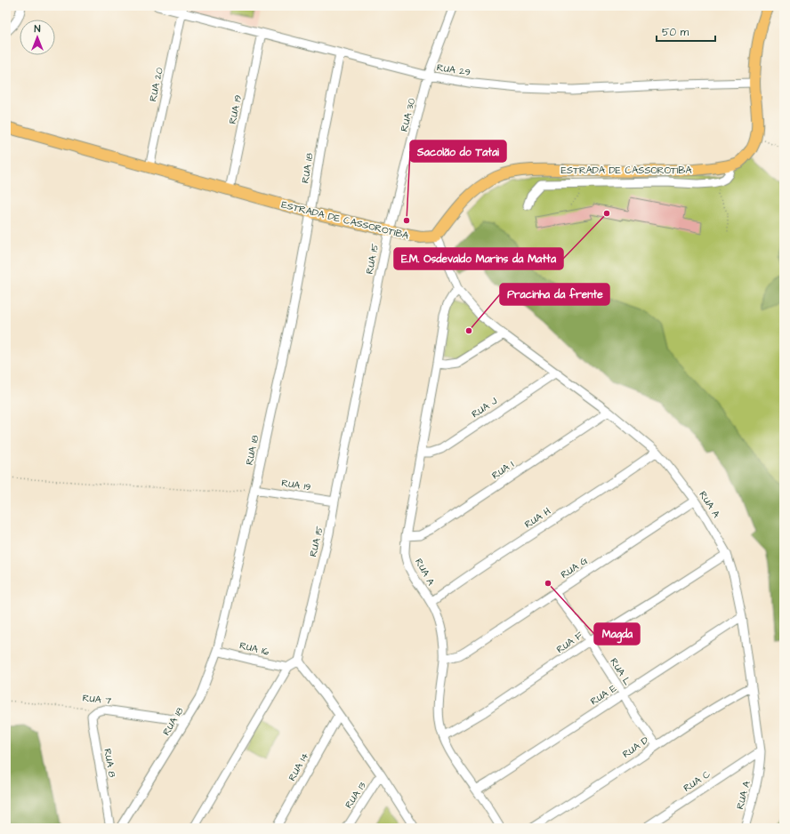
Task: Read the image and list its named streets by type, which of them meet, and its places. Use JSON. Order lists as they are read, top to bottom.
{
  "streets": {
    "main road": ["ESTRADA DE CASSOROTIBA"],
    "street": [
      "RUA 29",
      "RUA 20",
      "RUA 19",
      "RUA 30",
      "RUA 18",
      "RUA 15",
      "RUA J",
      "RUA I",
      "RUA A",
      "RUA H",
      "RUA G",
      "RUA F",
      "RUA 16",
      "RUA L",
      "RUA E",
      "RUA 7",
      "RUA D",
      "RUA 8",
      "RUA 14",
      "RUA C",
      "RUA 13"
    ]
  },
  "crossings": [
    ["RUA 29", "RUA 20"],
    ["RUA 29", "RUA 19"],
    ["RUA 29", "RUA 30"],
    ["RUA 29", "RUA 18"],
    ["RUA 29", "ESTRADA DE CASSOROTIBA"],
    ["RUA 20", "ESTRADA DE CASSOROTIBA"],
    ["RUA 19", "RUA 18"],
    ["RUA 19", "ESTRADA DE CASSOROTIBA"],
    ["RUA 19", "RUA 15"],
    ["RUA 30", "ESTRADA DE CASSOROTIBA"],
    ["RUA 30", "RUA 15"],
    ["RUA 18", "ESTRADA DE CASSOROTIBA"],
    ["RUA 18", "RUA 16"],
    ["RUA 18", "RUA 7"],
    ["ESTRADA DE CASSOROTIBA", "RUA 15"],
    ["ESTRADA DE CASSOROTIBA", "RUA A"],
    ["RUA J", "RUA A"],
    ["RUA I", "RUA A"],
    ["RUA A", "RUA H"],
    ["RUA A", "RUA G"],
    ["RUA A", "RUA F"],
    ["RUA A", "RUA E"],
    ["RUA A", "RUA D"],
    ["RUA A", "RUA C"],
    ["RUA G", "RUA L"],
    ["RUA F", "RUA L"],
    ["RUA L", "RUA E"],
    ["RUA L", "RUA D"],
    ["RUA 7", "RUA 8"]
  ],
  "places": [
    "E.M. Osdevaldo Marins da Matta",
    "Sacolão do Tatai",
    "Pracinha da frente",
    "Magda"
  ],
  "scale_bar": "50 m",
  "north": "top"
}
